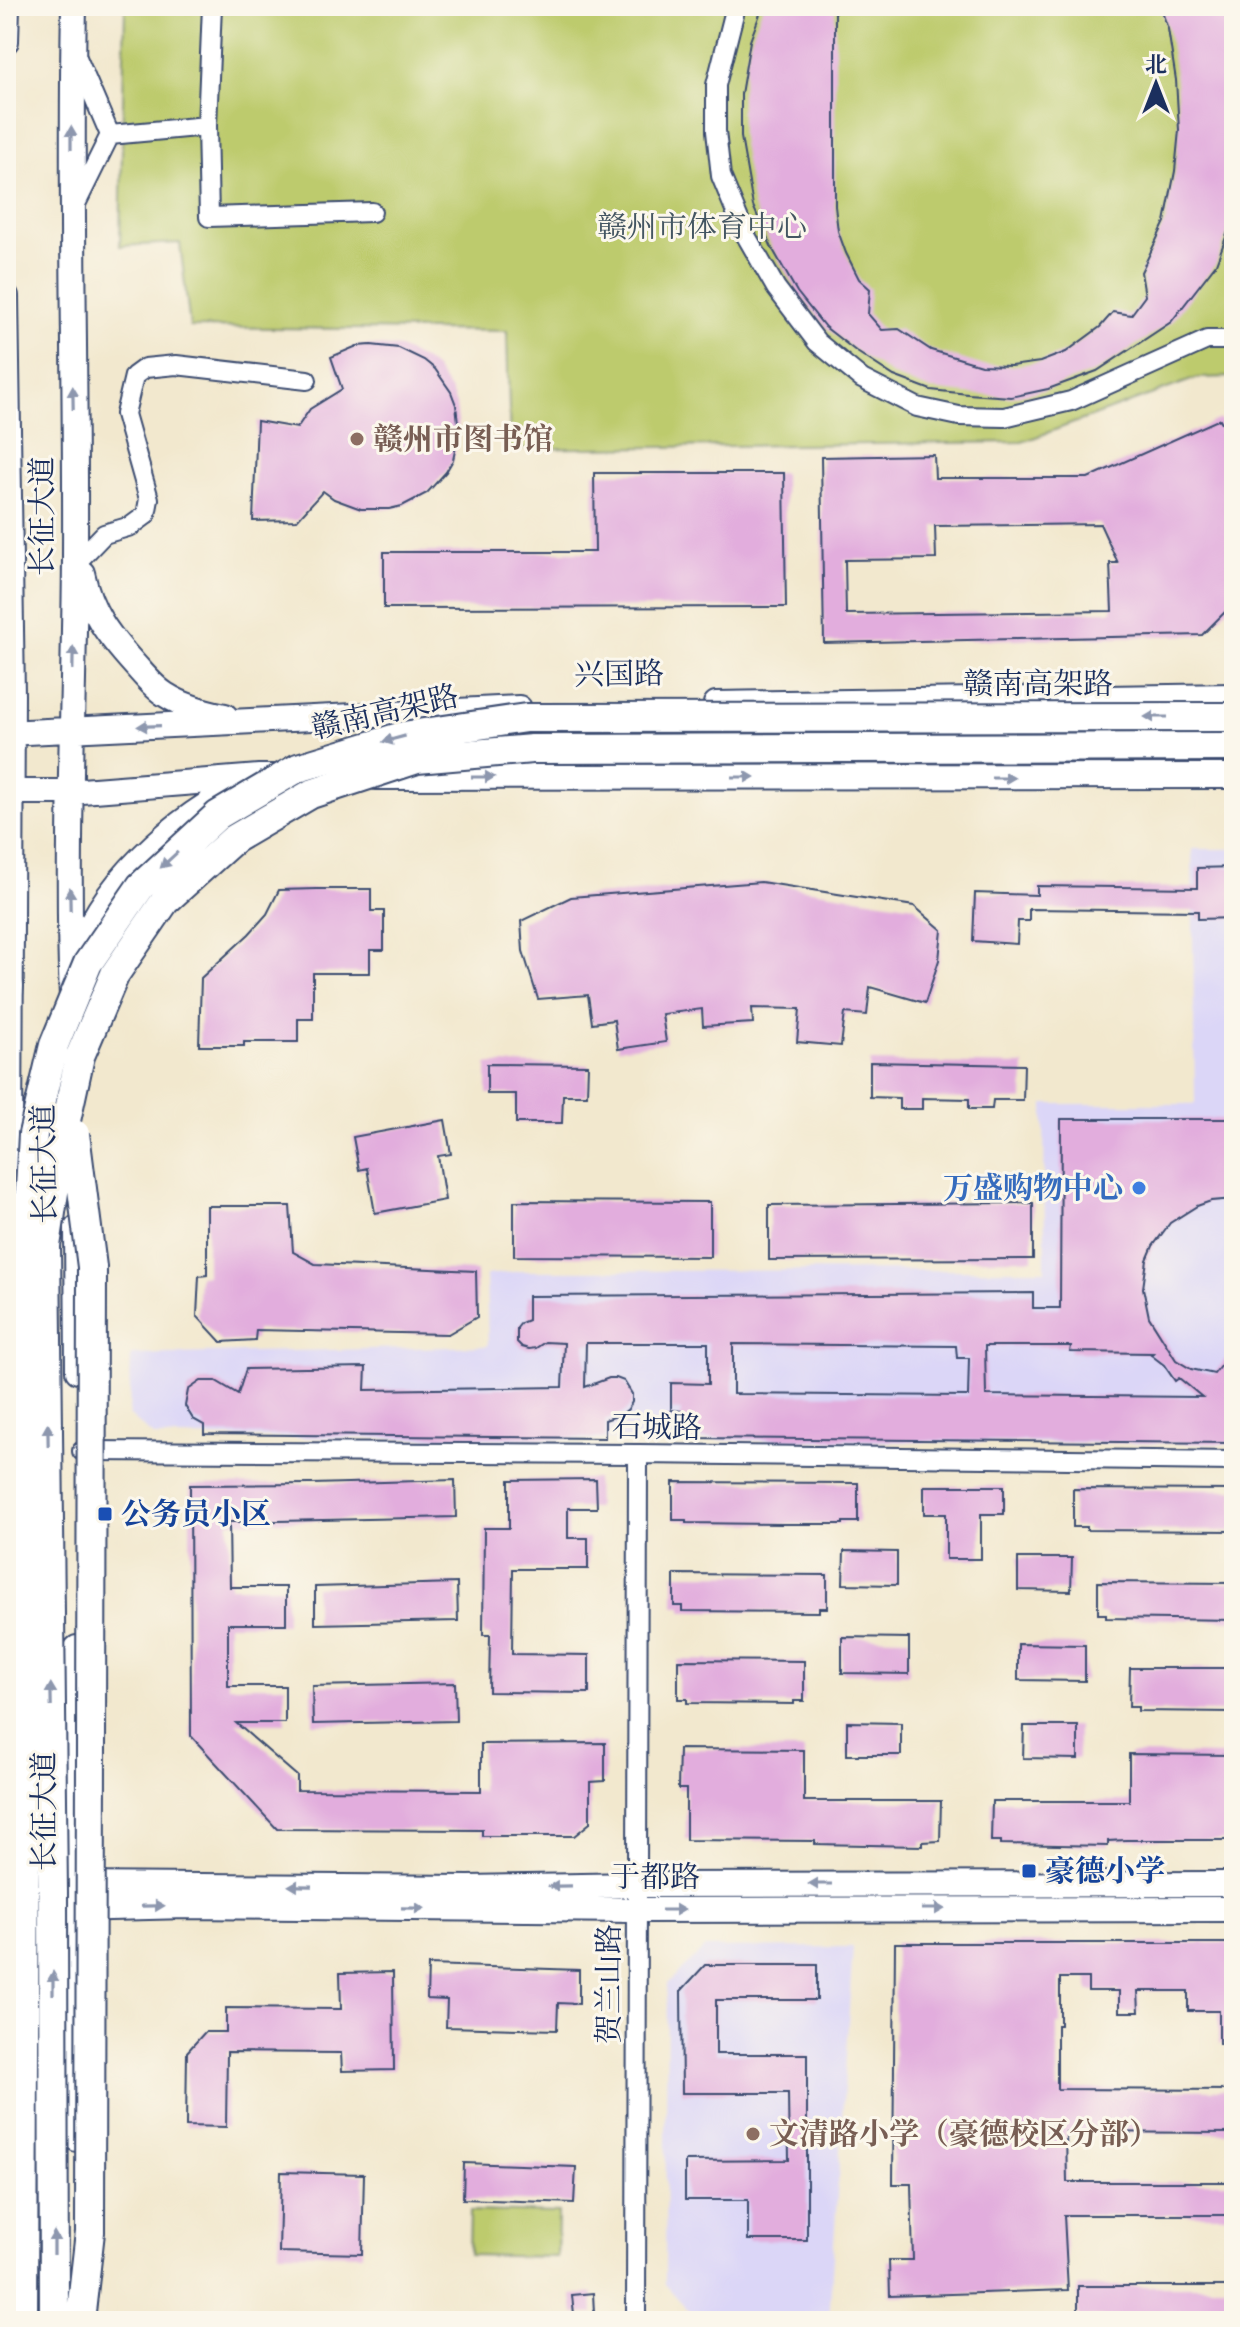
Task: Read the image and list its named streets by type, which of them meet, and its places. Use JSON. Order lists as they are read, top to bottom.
{
  "streets": {
    "highway": ["赣南高架路"],
    "main road": ["长征大道", "兴国路", "于都路"],
    "street": ["石城路", "贺兰山路"]
  },
  "crossings": [
    ["长征大道", "兴国路"],
    ["长征大道", "石城路"],
    ["长征大道", "于都路"],
    ["石城路", "贺兰山路"],
    ["于都路", "贺兰山路"]
  ],
  "parks": ["赣州市体育中心"],
  "places": {
    "other": ["赣州市图书馆", "万盛购物中心", "文清路小学（豪德校区分部）"],
    "transit": ["公务员小区", "豪德小学"]
  },
  "north": "top"
}
